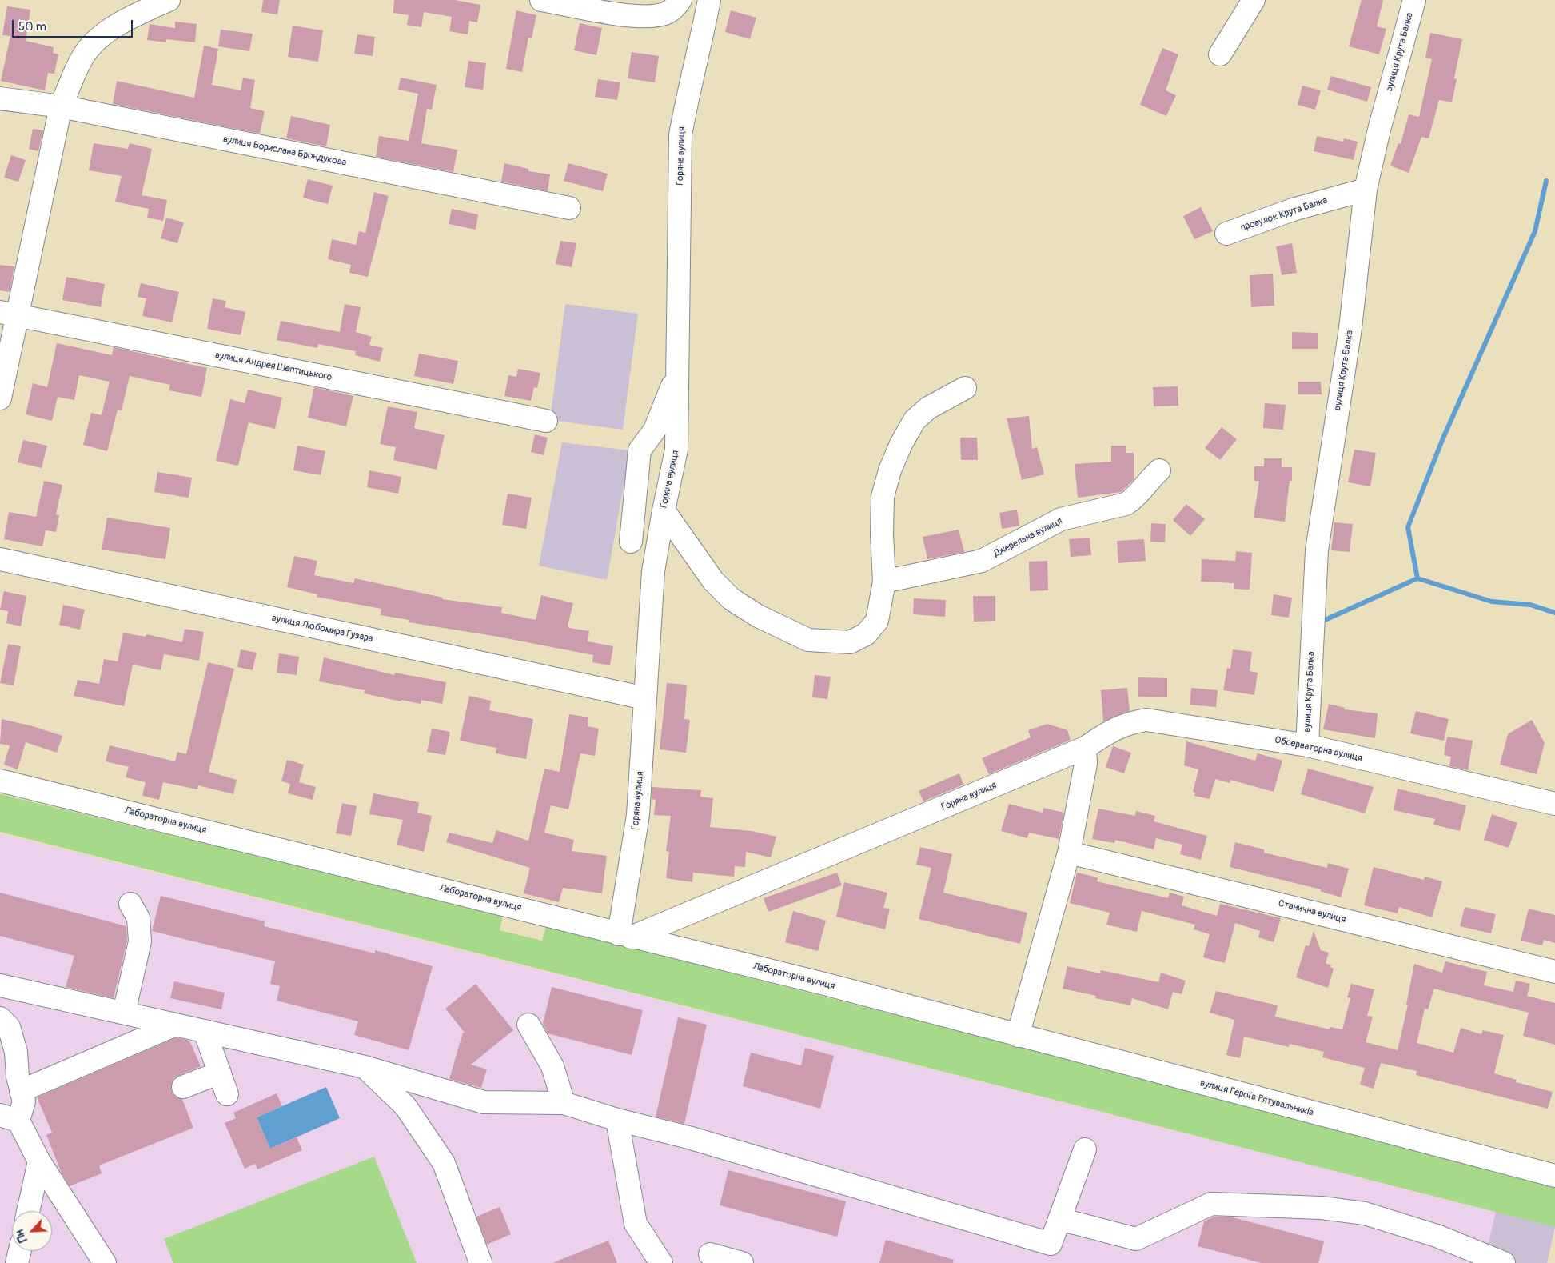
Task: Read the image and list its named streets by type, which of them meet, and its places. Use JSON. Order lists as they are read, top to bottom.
{
  "streets": {
    "street": [
      "вулиця Крута Балка",
      "вулиця Борислава Брондукова",
      "Горяна вулиця",
      "провулок Крута Балка",
      "вулиця Андрея Шептицького",
      "Джерельна вулиця",
      "вулиця Любомира Гузара",
      "Обсерваторна вулиця",
      "Лабораторна вулиця",
      "Станична вулиця",
      "вулиця Героїв Рятувальників"
    ]
  },
  "crossings": [
    ["вулиця Крута Балка", "провулок Крута Балка"],
    ["вулиця Крута Балка", "Обсерваторна вулиця"],
    ["Горяна вулиця", "вулиця Любомира Гузара"],
    ["Горяна вулиця", "Обсерваторна вулиця"],
    ["Горяна вулиця", "Лабораторна вулиця"],
    ["Лабораторна вулиця", "вулиця Героїв Рятувальників"]
  ],
  "scale_bar": "50 m",
  "north": "bottom left"
}
